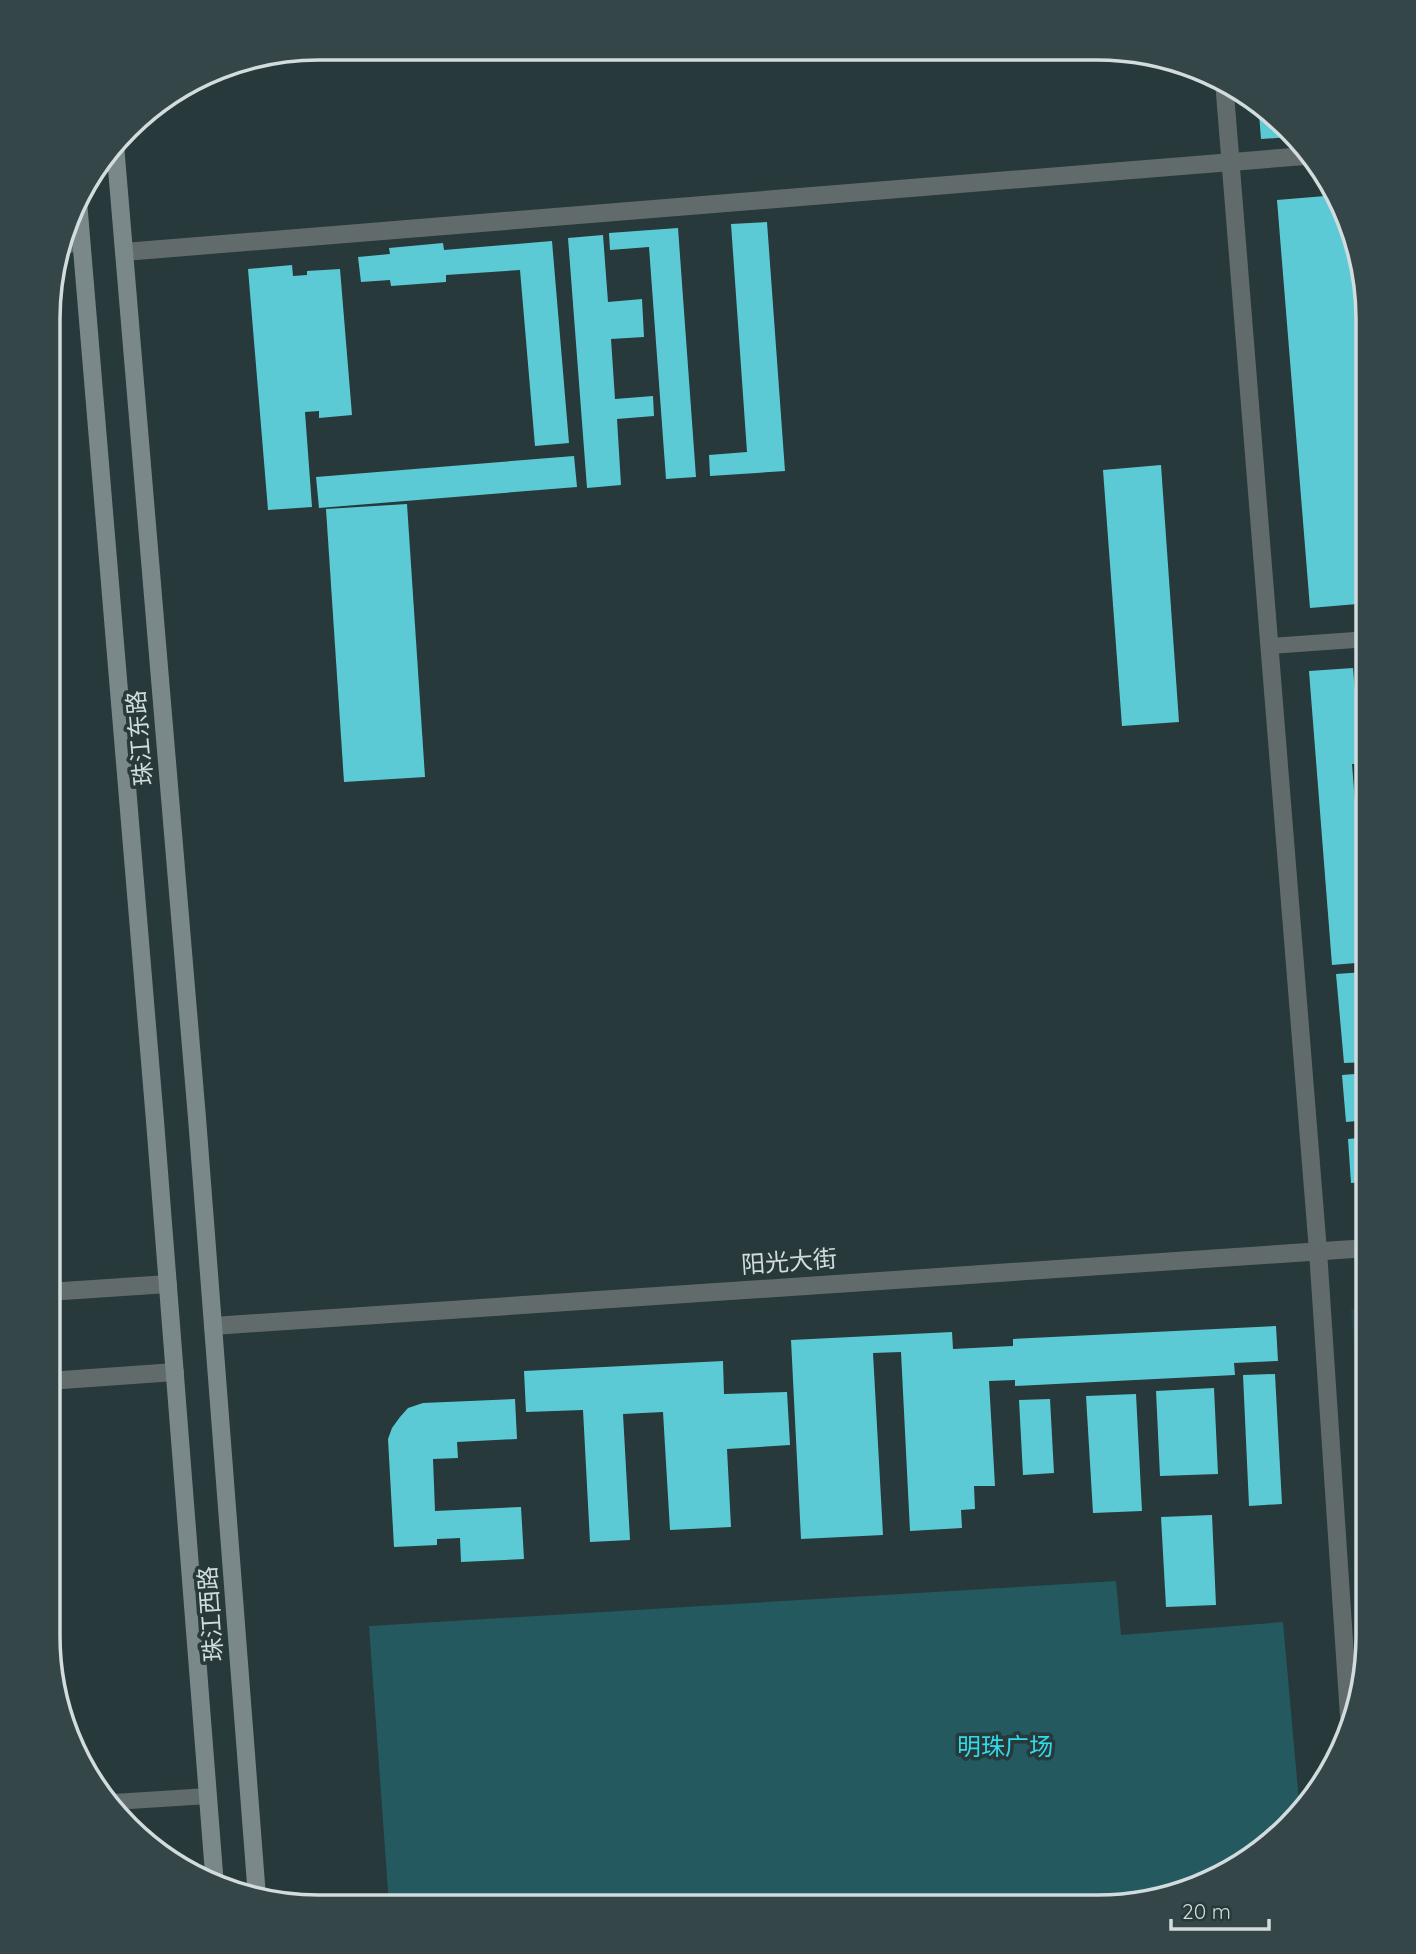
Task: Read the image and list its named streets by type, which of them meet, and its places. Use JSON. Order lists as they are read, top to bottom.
{
  "streets": {
    "main road": ["珠江东路", "珠江西路"],
    "street": ["阳光大街"]
  },
  "crossings": [
    ["珠江东路", "阳光大街"],
    ["珠江东路", "珠江西路"],
    ["阳光大街", "珠江西路"]
  ],
  "parks": ["明珠广场"],
  "scale_bar": "20 m"
}
